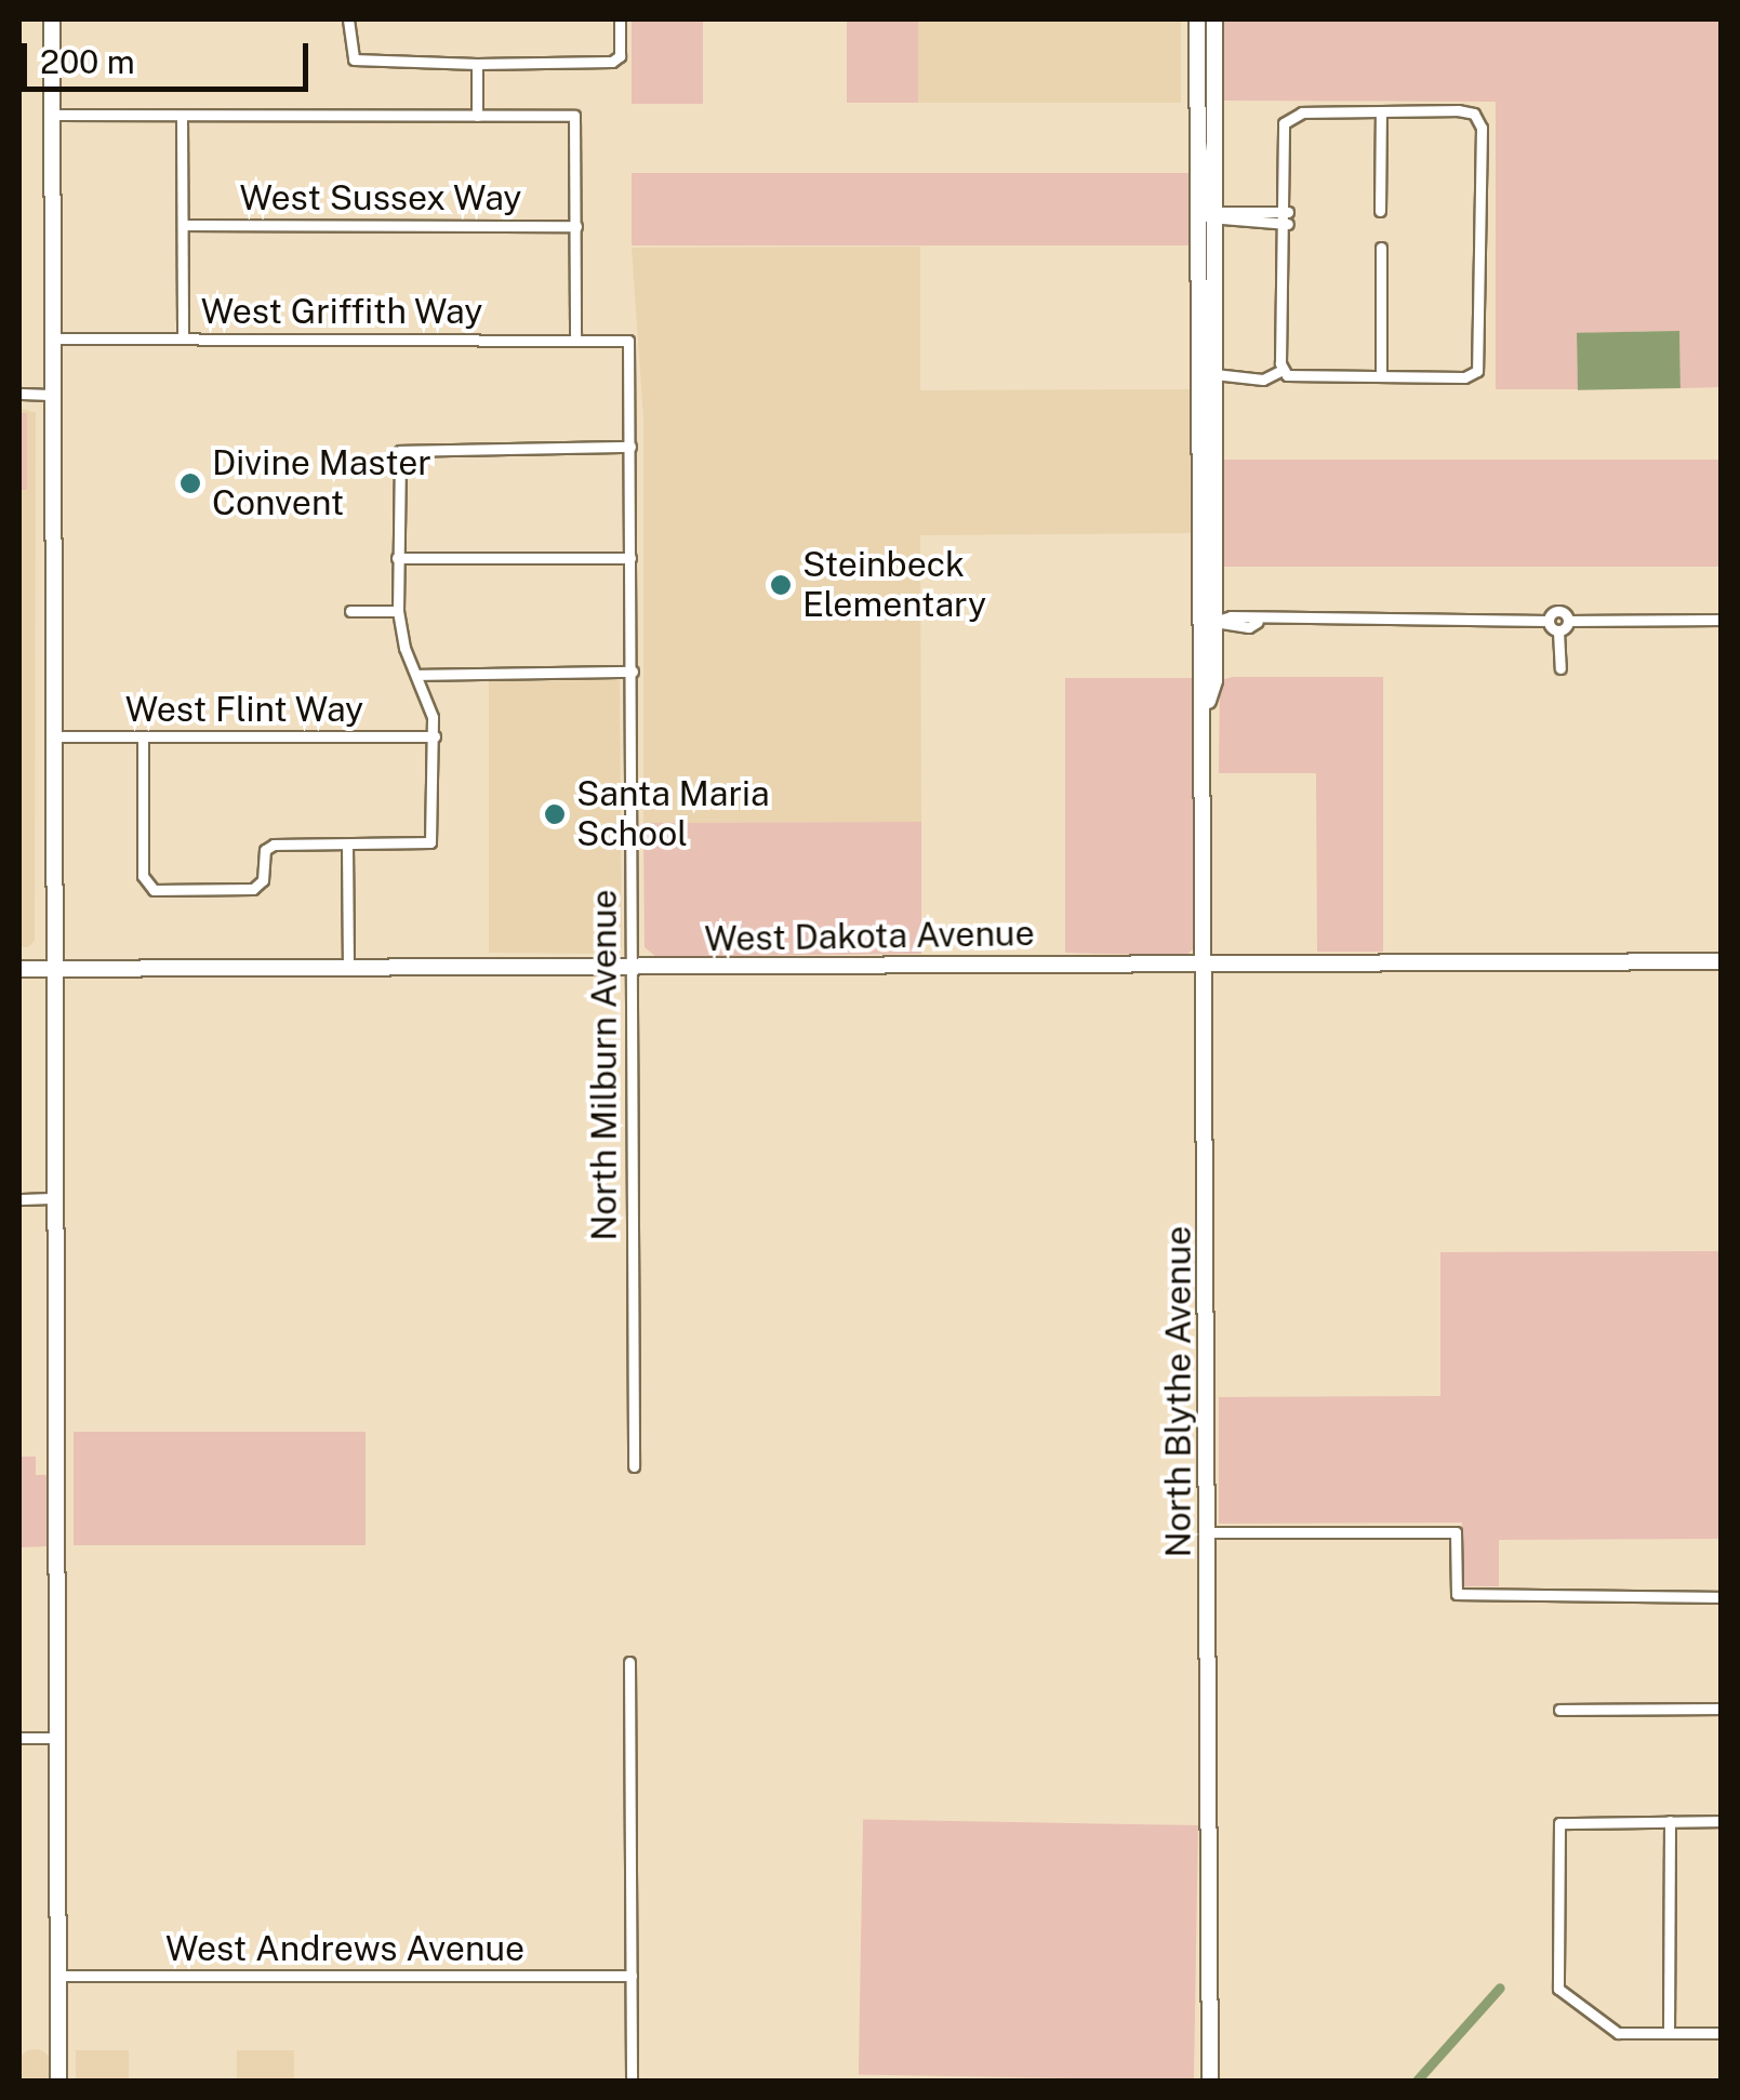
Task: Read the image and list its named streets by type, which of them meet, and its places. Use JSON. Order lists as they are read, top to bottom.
{
  "streets": {
    "street": [
      "West Sussex Way",
      "West Griffith Way",
      "West Flint Way",
      "West Dakota Avenue",
      "North Milburn Avenue",
      "North Blythe Avenue",
      "West Andrews Avenue"
    ]
  },
  "crossings": [
    ["West Griffith Way", "North Milburn Avenue"],
    ["West Dakota Avenue", "North Milburn Avenue"],
    ["West Dakota Avenue", "North Blythe Avenue"]
  ],
  "places": ["Divine Master Convent", "Steinbeck Elementary", "Santa Maria School"],
  "scale_bar": "200 m"
}
